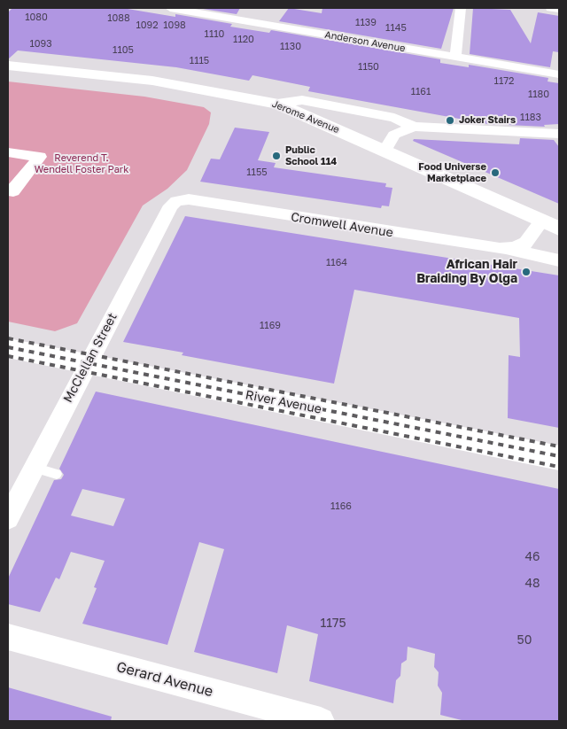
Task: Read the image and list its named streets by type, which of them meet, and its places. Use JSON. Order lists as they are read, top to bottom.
{
  "streets": {
    "main road": ["Jerome Avenue", "River Avenue"],
    "street": [
      "Anderson Avenue",
      "Cromwell Avenue",
      "McClellan Street",
      "Gerard Avenue"
    ]
  },
  "crossings": [
    ["Jerome Avenue", "Cromwell Avenue"],
    ["Cromwell Avenue", "McClellan Street"],
    ["McClellan Street", "River Avenue"]
  ],
  "parks": ["Reverend T. Wendell Foster Park"],
  "places": [
    "Joker Stairs",
    "Public School 114",
    "Food Universe Marketplace",
    "African Hair Braiding By Olga"
  ],
  "house_numbers": [
    "1080",
    "1088",
    "1139",
    "1092",
    "1098",
    "1145",
    "1110",
    "1120",
    "1093",
    "1130",
    "1105",
    "1115",
    "1150",
    "1172",
    "1161",
    "1180",
    "1183",
    "1155",
    "1164",
    "1169",
    "1166",
    "46",
    "48",
    "1175",
    "50"
  ]
}
